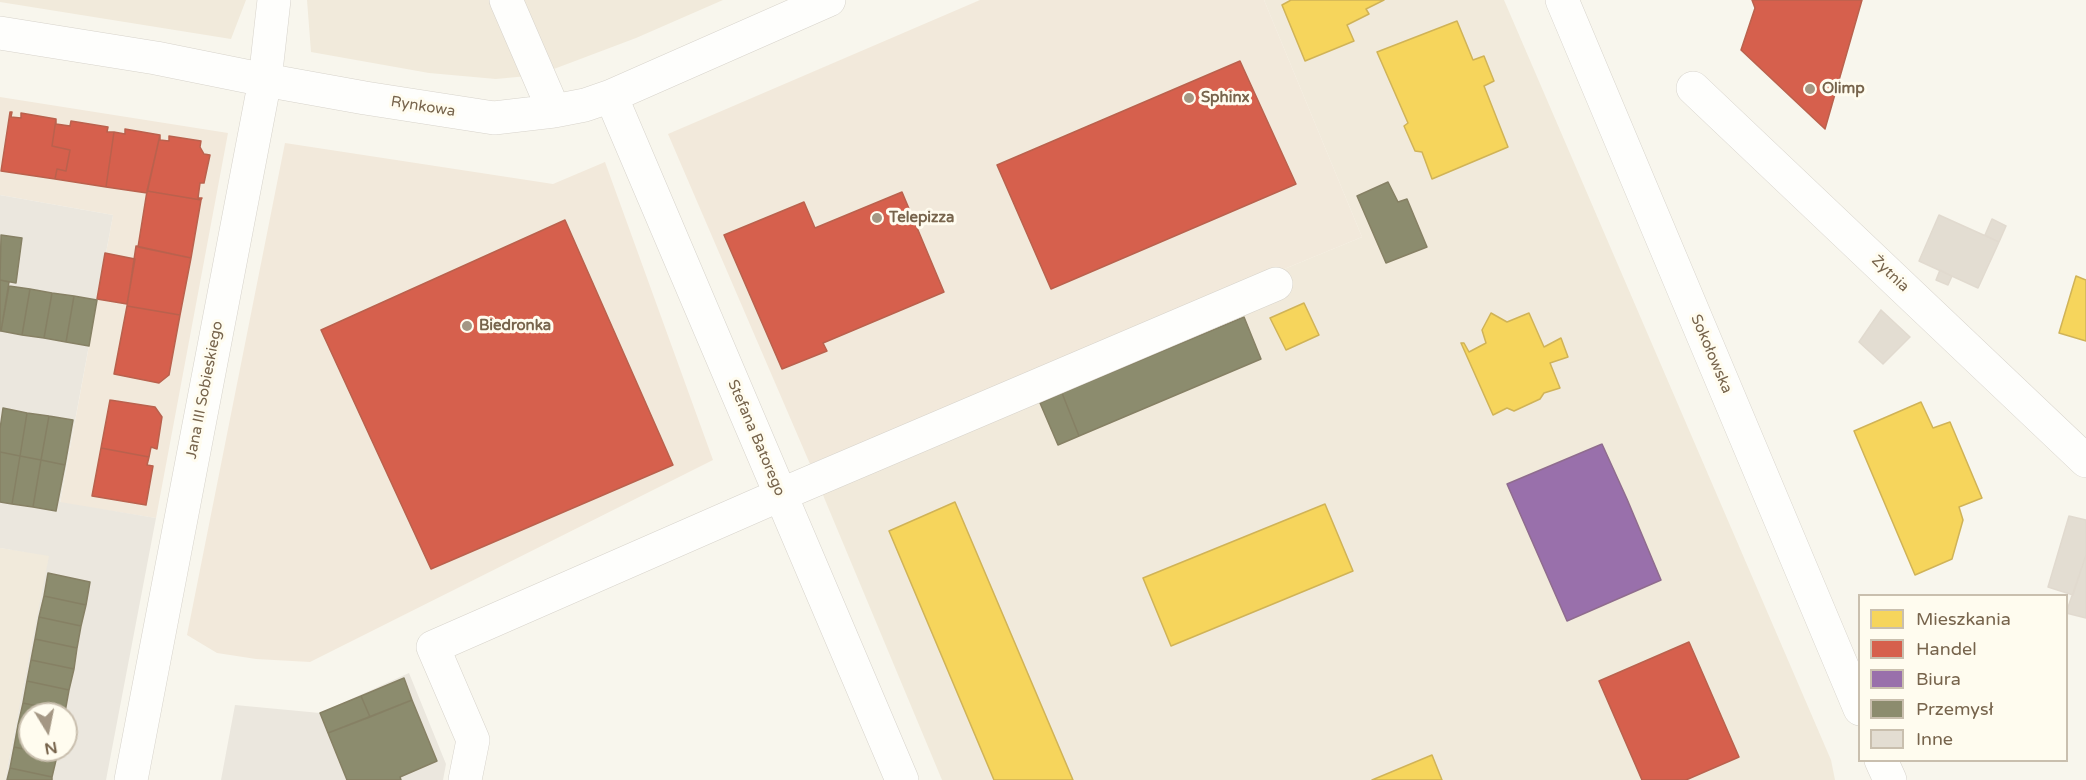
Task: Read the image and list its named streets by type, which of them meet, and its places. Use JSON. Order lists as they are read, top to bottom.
{
  "streets": {
    "street": [
      "Rynkowa",
      "Żytnia",
      "Sokołowska",
      "Jana III Sobieskiego",
      "Stefana Batorego"
    ]
  },
  "crossings": [
    ["Rynkowa", "Jana III Sobieskiego"],
    ["Rynkowa", "Stefana Batorego"]
  ],
  "places": [
    "Olimp",
    "Sphinx",
    "Telepizza",
    "Biedronka"
  ],
  "legend": [
    "Mieszkania",
    "Handel",
    "Biura",
    "Przemysł",
    "Inne"
  ],
  "north": "bottom"
}
